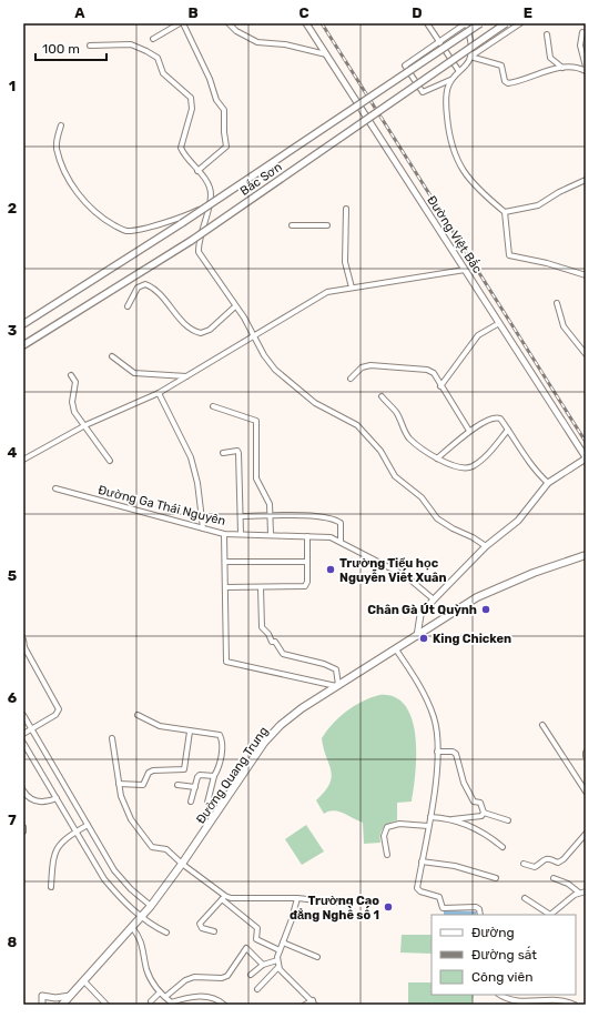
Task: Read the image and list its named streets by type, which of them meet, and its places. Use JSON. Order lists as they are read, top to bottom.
{
  "streets": {
    "main road": ["Bắc Sơn", "Đường Quang Trung"],
    "street": ["Đường Việt Bắc", "Đường Ga Thái Nguyên"]
  },
  "places": [
    "Trường Tiểu học Nguyễn Viết Xuân",
    "Chân Gà Út Quỳnh",
    "King Chicken",
    "Trường Cao đẳng Nghề số 1"
  ],
  "legend": ["Đường", "Đường sắt", "Công viên"],
  "scale_bar": "100 m",
  "grid": {
    "columns": [
      "A",
      "B",
      "C",
      "D",
      "E"
    ],
    "rows": [
      "1",
      "2",
      "3",
      "4",
      "5",
      "6",
      "7",
      "8"
    ]
  }
}
